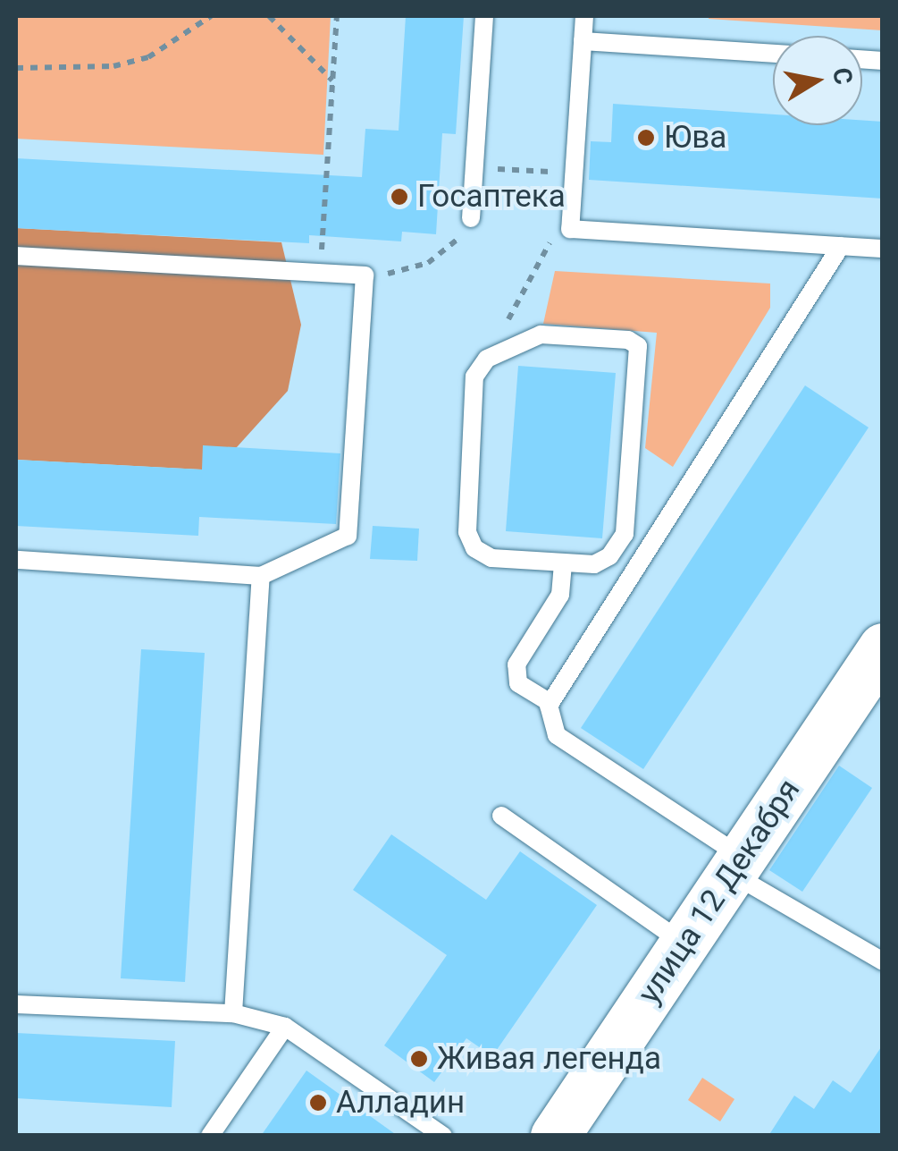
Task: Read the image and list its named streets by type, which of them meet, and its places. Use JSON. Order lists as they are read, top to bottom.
{
  "streets": {
    "main road": ["улица 12 Декабря"]
  },
  "places": [
    "Юва",
    "Госаптека",
    "Живая легенда",
    "Алладин"
  ],
  "north": "right"
}
